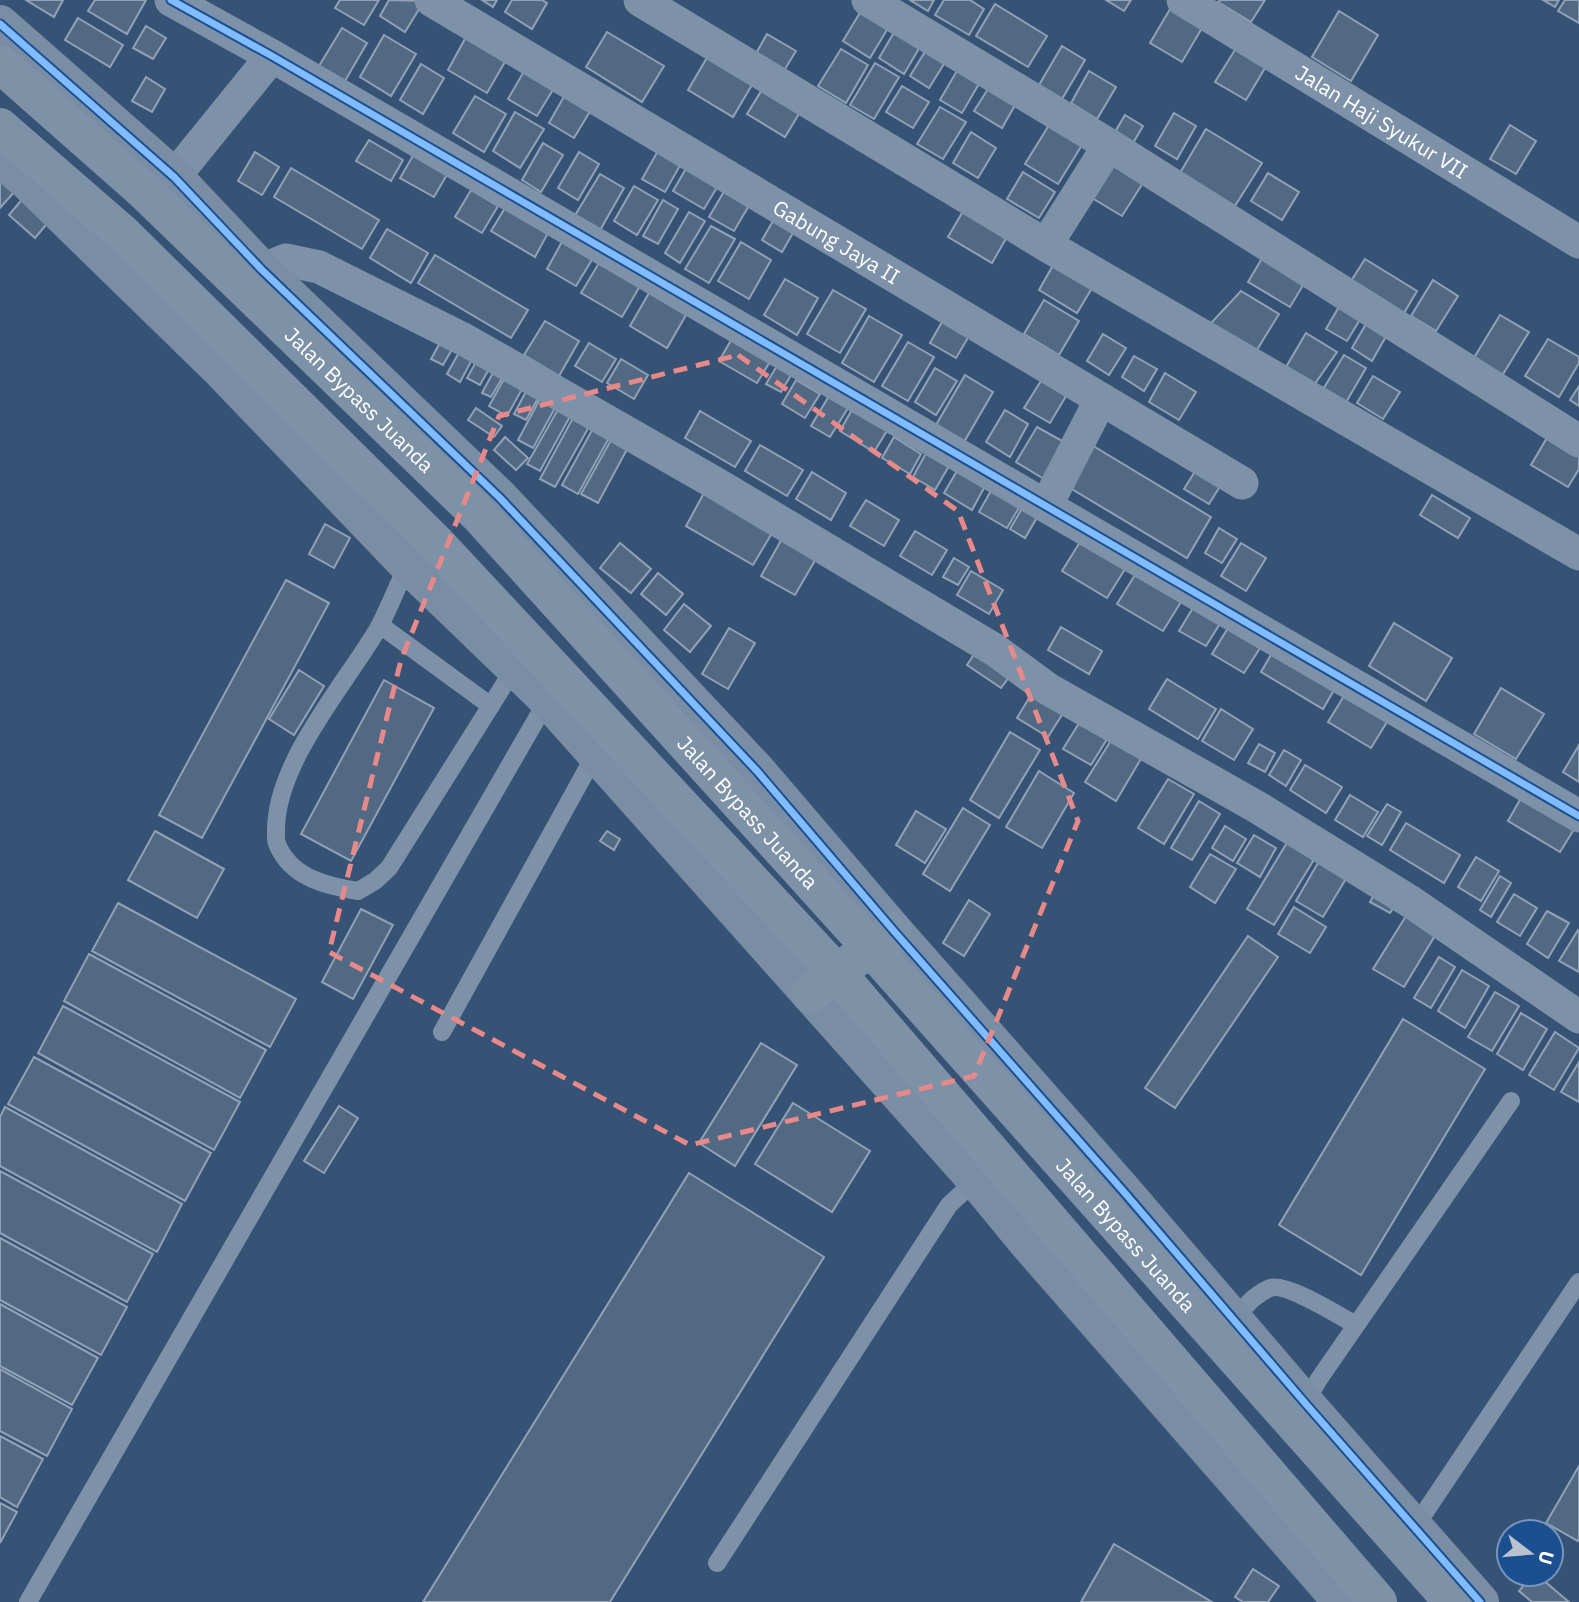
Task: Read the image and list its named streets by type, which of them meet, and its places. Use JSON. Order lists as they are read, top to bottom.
{
  "streets": {
    "highway": ["Jalan Bypass Juanda"],
    "street": ["Jalan Haji Syukur VII", "Gabung Jaya II"]
  },
  "north": "right"
}
